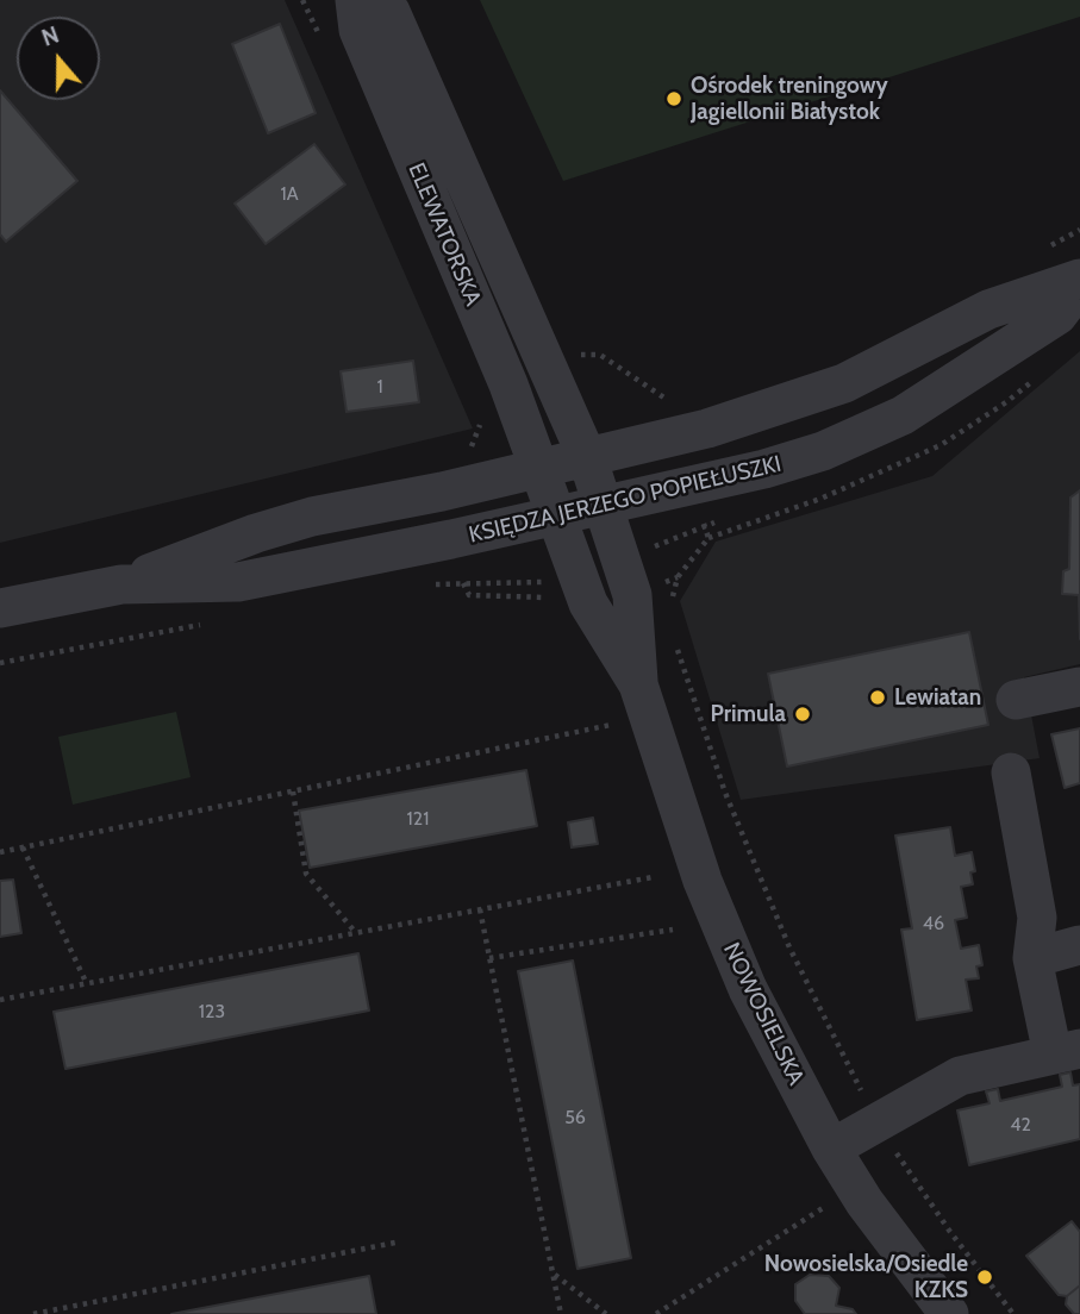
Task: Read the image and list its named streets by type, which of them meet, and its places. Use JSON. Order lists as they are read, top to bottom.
{
  "streets": {
    "street": ["ELEWATORSKA", "KSIĘDZA JERZEGO POPIEŁUSZKI", "NOWOSIELSKA"]
  },
  "crossings": [
    ["ELEWATORSKA", "KSIĘDZA JERZEGO POPIEŁUSZKI"],
    ["ELEWATORSKA", "NOWOSIELSKA"],
    ["KSIĘDZA JERZEGO POPIEŁUSZKI", "NOWOSIELSKA"]
  ],
  "places": [
    "Ośrodek treningowy Jagiellonii Białystok",
    "Lewiatan",
    "Primula",
    "Nowosielska/Osiedle KZKS"
  ],
  "house_numbers": [
    "1A",
    "1",
    "121",
    "46",
    "123",
    "56",
    "42"
  ],
  "north": "top"
}
